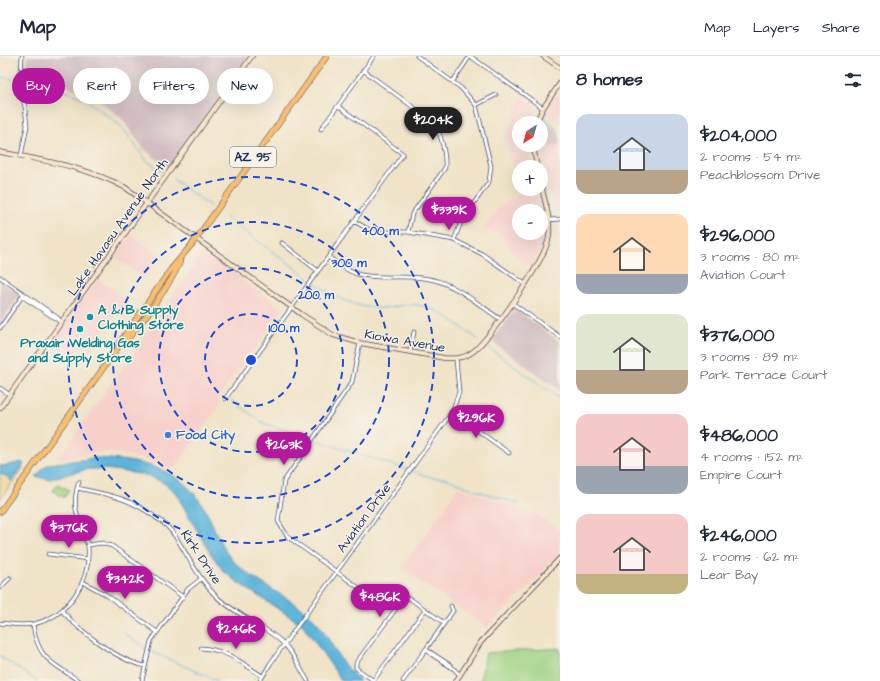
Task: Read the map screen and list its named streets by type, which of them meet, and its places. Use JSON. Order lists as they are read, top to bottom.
{
  "streets": {
    "highway": ["AZ 95"],
    "street": [
      "Lake Havasu Avenue North",
      "Kiowa Avenue",
      "Aviation Drive",
      "Kirk Drive"
    ]
  },
  "crossings": [
    ["AZ 95", "Kiowa Avenue"],
    ["Lake Havasu Avenue North", "Kiowa Avenue"],
    ["Kiowa Avenue", "Aviation Drive"],
    ["Aviation Drive", "Kirk Drive"]
  ],
  "places": ["A & B Supply Clothing Store", "Praxair Welding Gas and Supply Store", "Food City"],
  "north": "bottom left",
  "page": {
    "header": "Map",
    "nav": ["Map", "Layers", "Share"],
    "heading": "8 homes",
    "chip": [
      "Buy",
      "Rent",
      "Filters",
      "New"
    ],
    "list": [
      {
        "name": "$204,000",
        "note": "2 rooms · 54 m² · Peachblossom Drive"
      },
      {
        "name": "$296,000",
        "note": "3 rooms · 80 m² · Aviation Court"
      },
      {
        "name": "$376,000",
        "note": "3 rooms · 89 m² · Park Terrace Court"
      },
      {
        "name": "$486,000",
        "note": "4 rooms · 152 m² · Empire Court"
      },
      {
        "name": "$246,000",
        "note": "2 rooms · 62 m² · Lear Bay"
      }
    ],
    "price": [
      "$204K",
      "$339K",
      "$296K",
      "$263K",
      "$376K",
      "$342K",
      "$486K",
      "$246K"
    ],
    "map_buttons": ["+", "−"]
  },
  "rings": [
    "400 m",
    "300 m",
    "200 m",
    "100 m"
  ]
}
